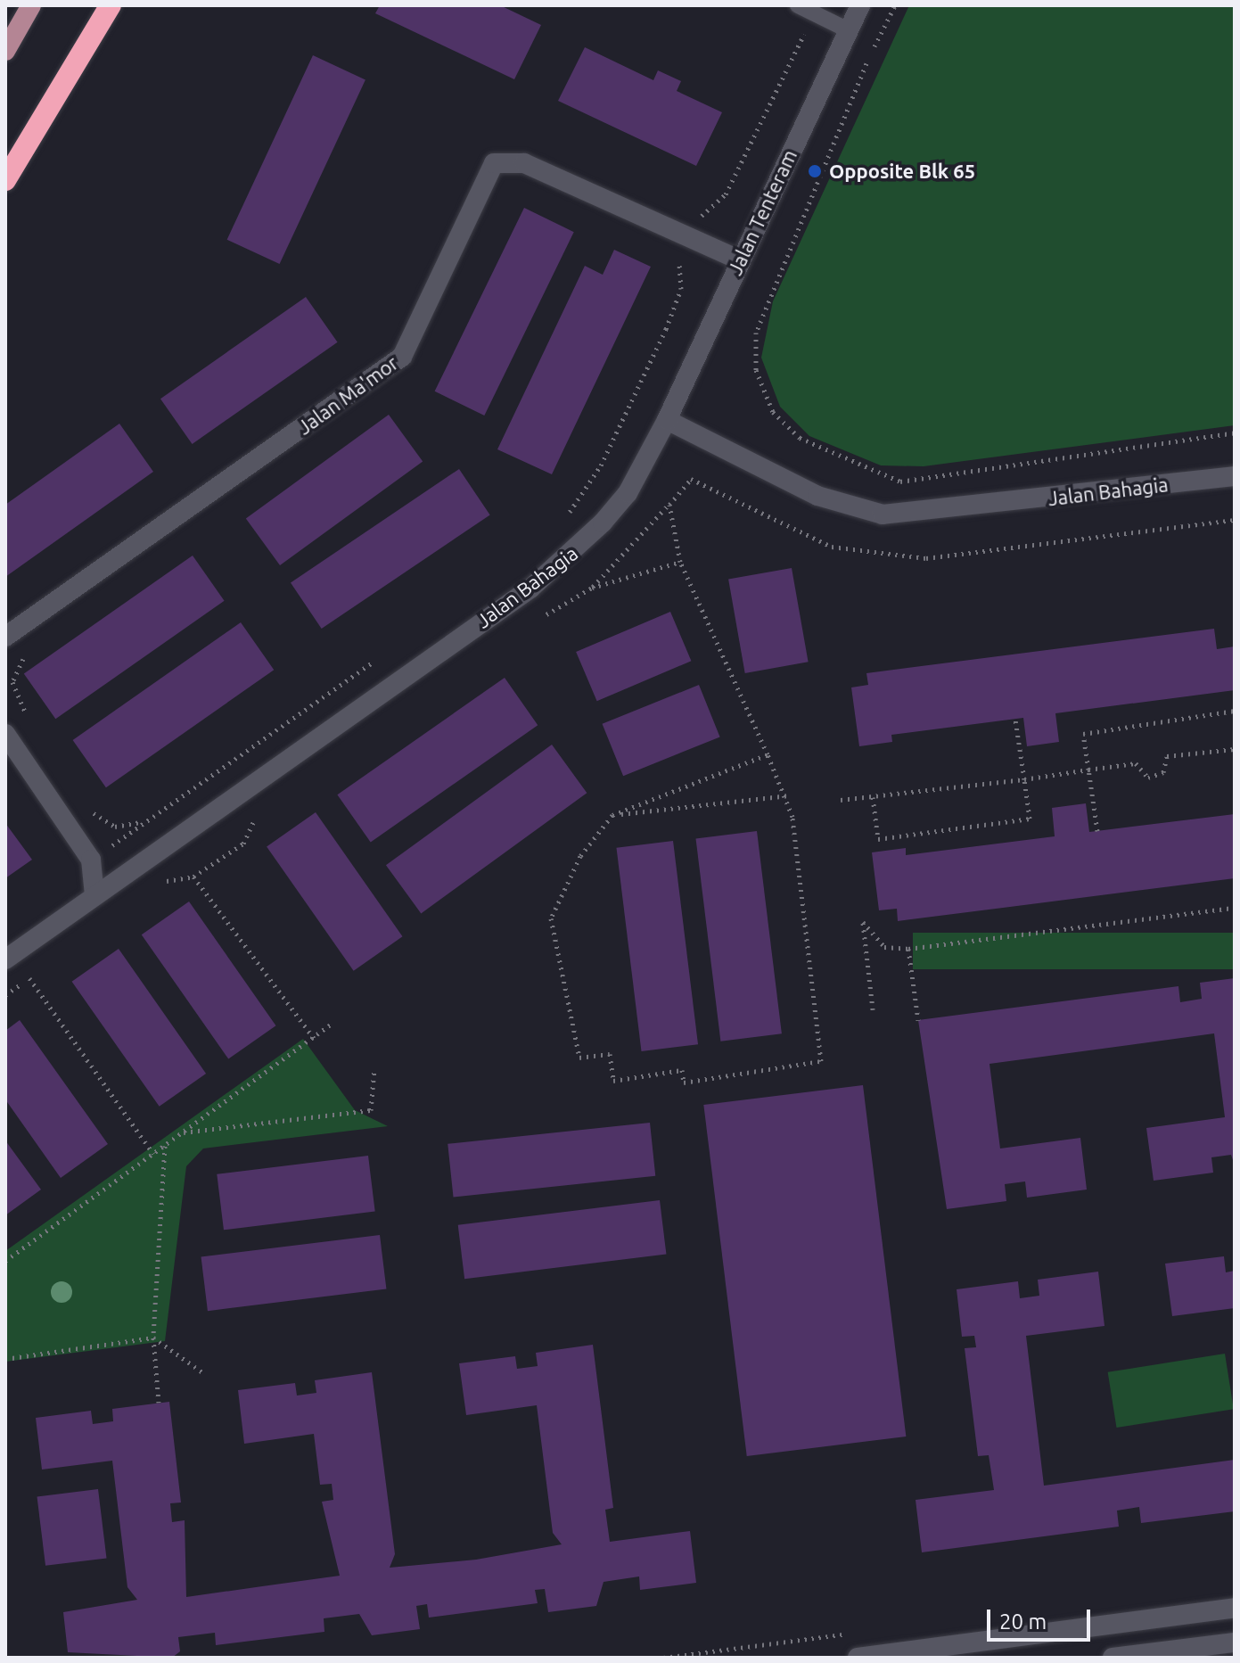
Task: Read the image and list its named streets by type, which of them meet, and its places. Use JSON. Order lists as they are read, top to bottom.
{
  "streets": {
    "street": ["Jalan Tenteram", "Jalan Ma'mor", "Jalan Bahagia"]
  },
  "crossings": [
    ["Jalan Tenteram", "Jalan Ma'mor"],
    ["Jalan Tenteram", "Jalan Bahagia"]
  ],
  "places": ["Opposite Blk 65"],
  "scale_bar": "20 m"
}
